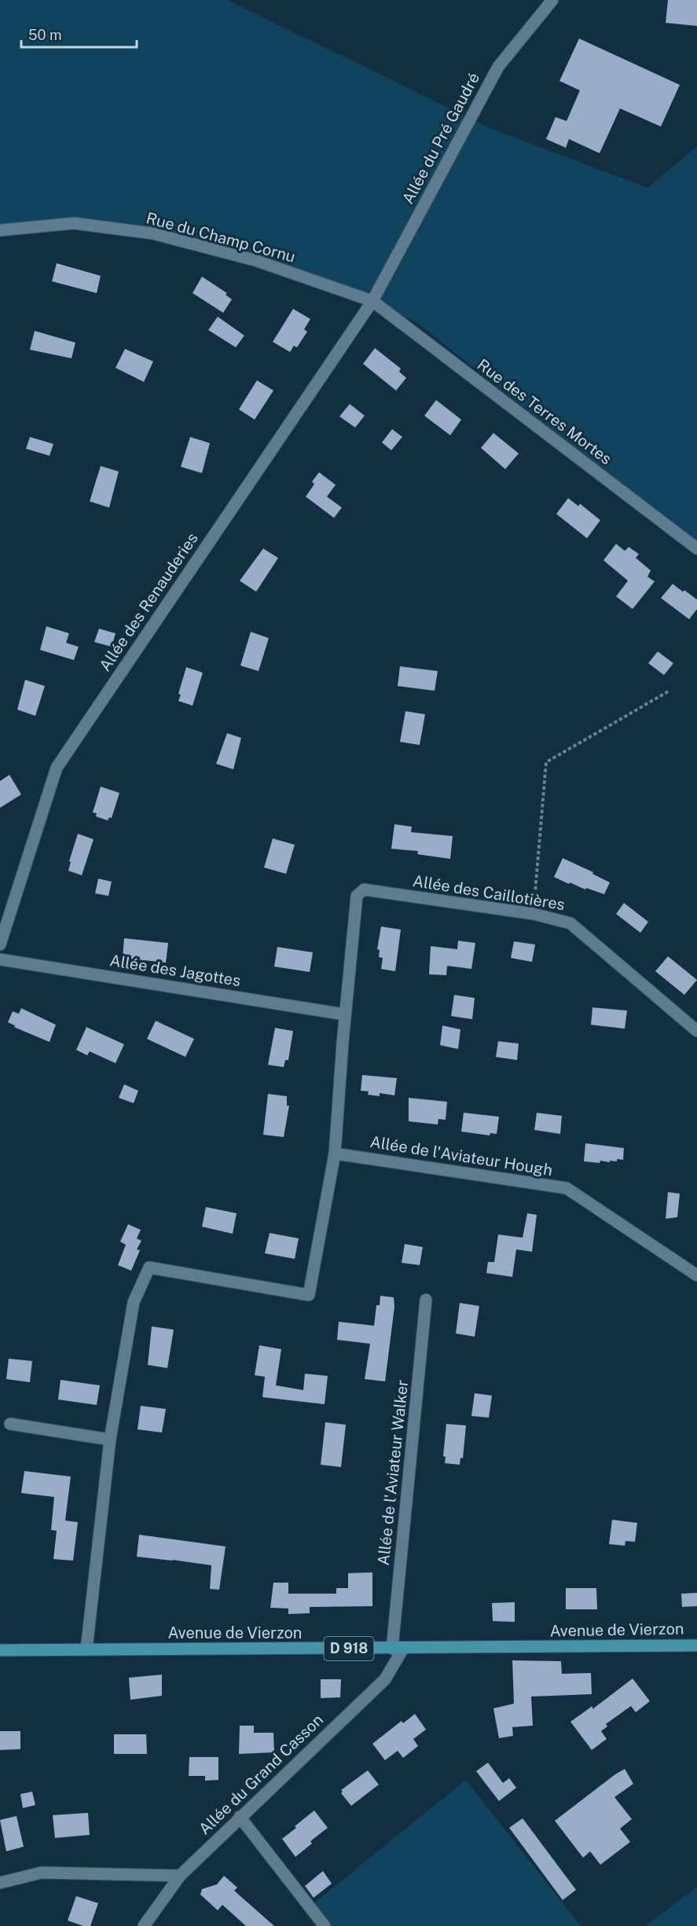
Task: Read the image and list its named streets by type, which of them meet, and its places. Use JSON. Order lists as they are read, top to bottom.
{
  "streets": {
    "main road": ["Avenue de Vierzon", "D 918"],
    "street": [
      "Allée du Pré Gaudré",
      "Rue du Champ Cornu",
      "Rue des Terres Mortes",
      "Allée des Renauderies",
      "Allée des Caillotières",
      "Allée des Jagottes",
      "Allée de l'Aviateur Hough",
      "Allée de l'Aviateur Walker",
      "Allée du Grand Casson"
    ]
  },
  "crossings": [
    ["Allée du Pré Gaudré", "Rue du Champ Cornu"],
    ["Allée du Pré Gaudré", "Rue des Terres Mortes"],
    ["Allée du Pré Gaudré", "Allée des Renauderies"],
    ["Rue du Champ Cornu", "Rue des Terres Mortes"],
    ["Rue du Champ Cornu", "Allée des Renauderies"],
    ["Rue des Terres Mortes", "Allée des Renauderies"],
    ["Allée des Caillotières", "Allée des Jagottes"],
    ["Allée de l'Aviateur Walker", "Avenue de Vierzon"],
    ["Allée de l'Aviateur Walker", "Allée du Grand Casson"],
    ["Avenue de Vierzon", "Allée du Grand Casson"]
  ],
  "scale_bar": "50 m"
}
